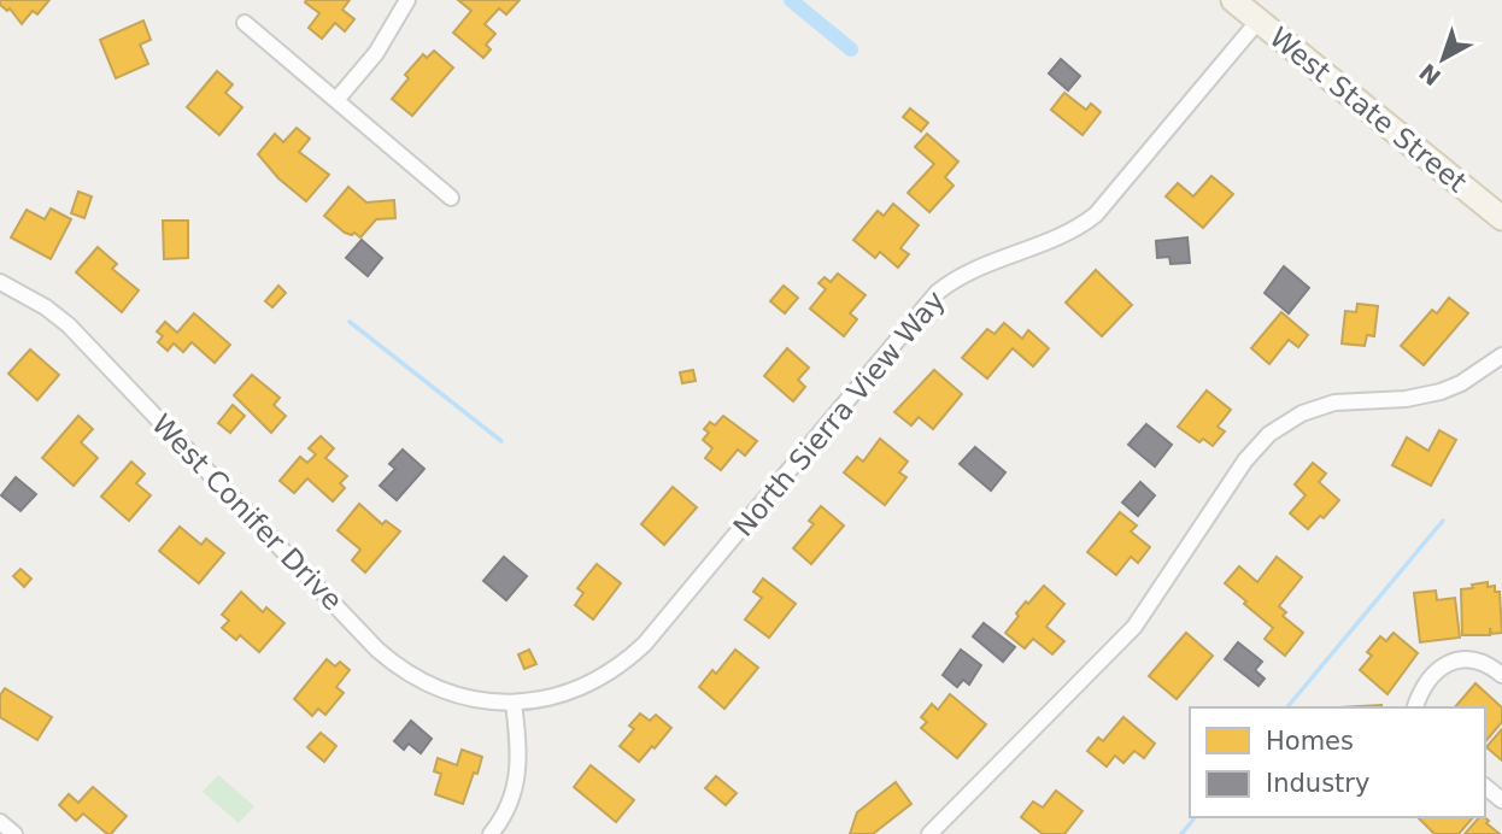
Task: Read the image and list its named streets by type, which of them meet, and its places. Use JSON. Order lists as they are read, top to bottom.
{
  "streets": {
    "main road": ["West State Street"],
    "street": ["North Sierra View Way", "West Conifer Drive"]
  },
  "crossings": [
    ["West State Street", "North Sierra View Way"],
    ["North Sierra View Way", "West Conifer Drive"]
  ],
  "legend": ["Homes", "Industry"],
  "north": "bottom left"
}
